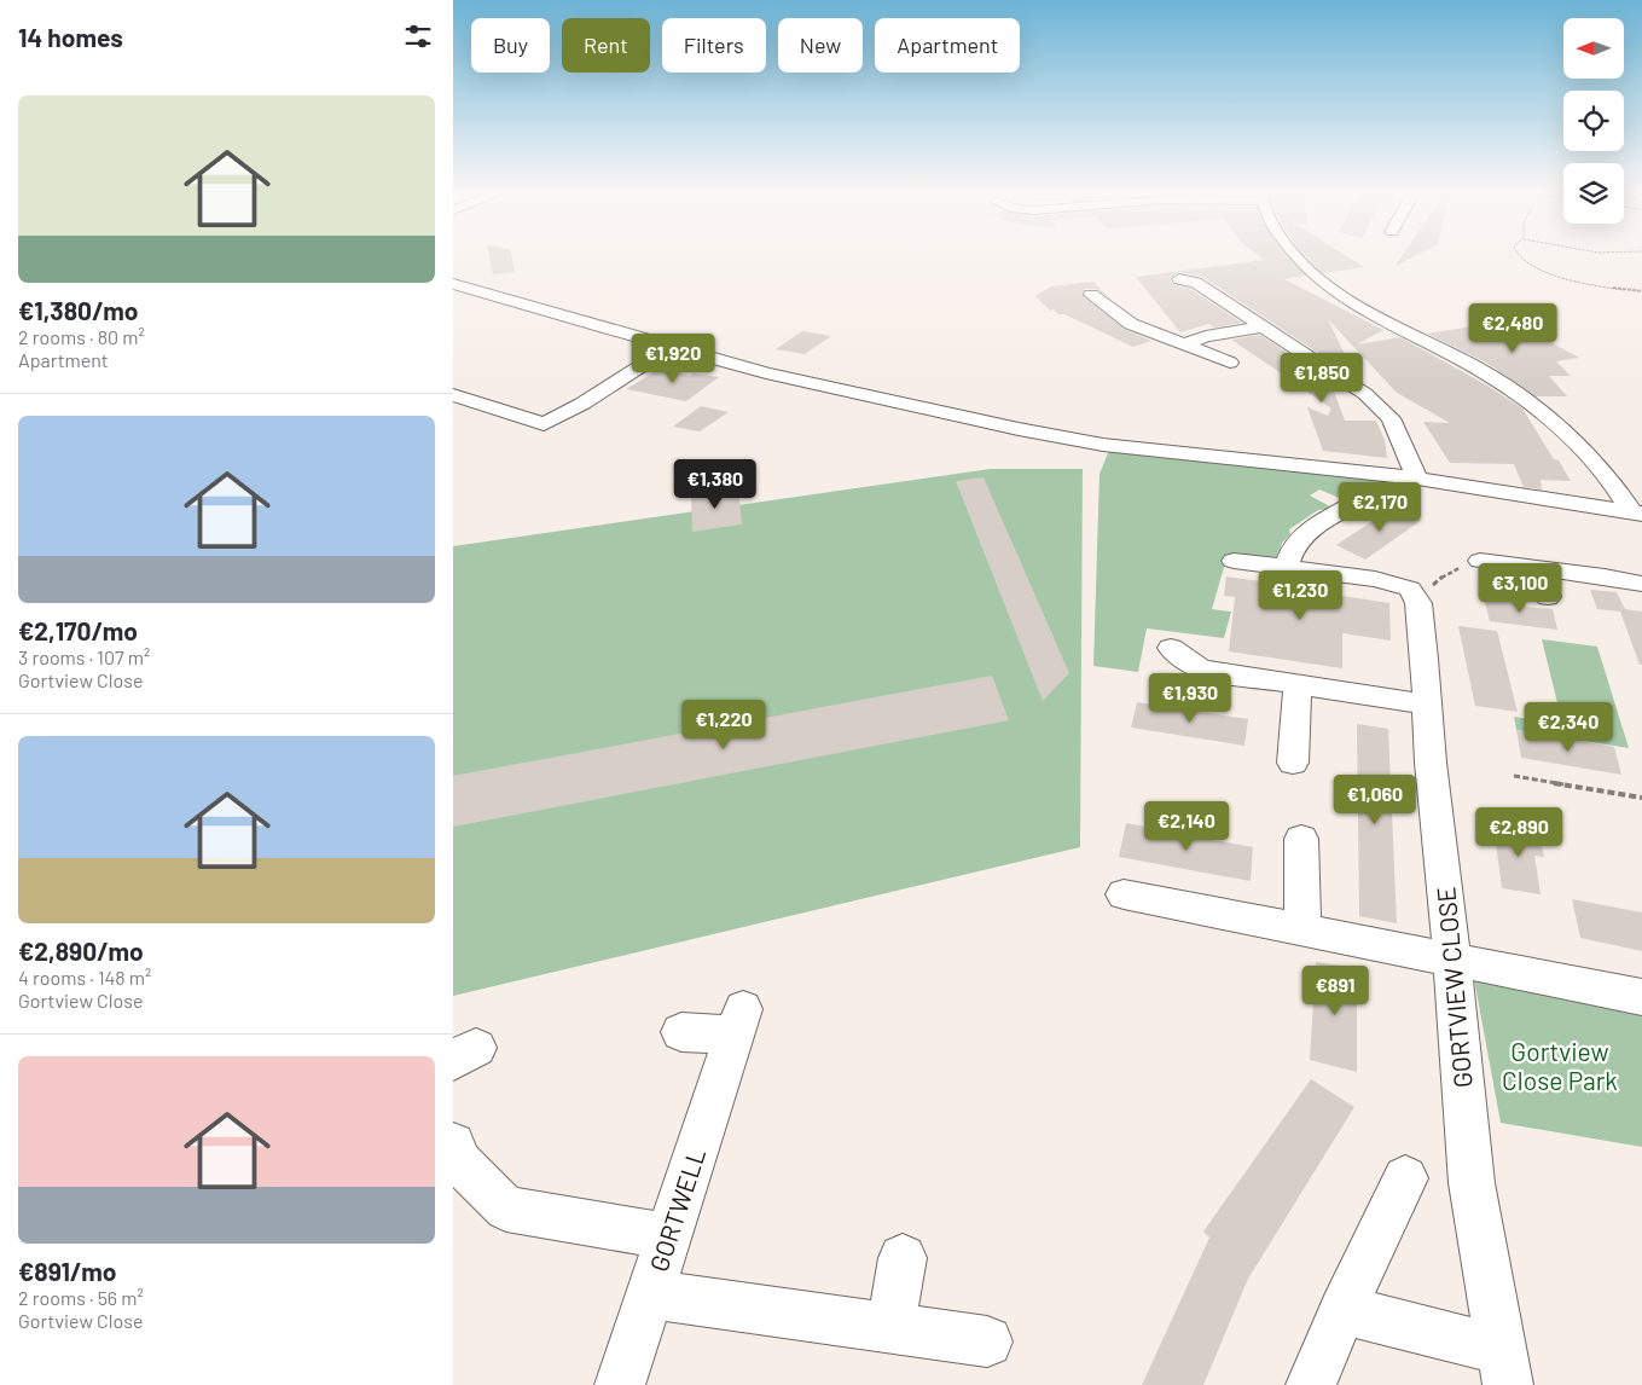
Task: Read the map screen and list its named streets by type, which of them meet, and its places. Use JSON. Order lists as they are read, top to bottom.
{
  "streets": {
    "street": ["GORTVIEW CLOSE", "GORTWELL"]
  },
  "parks": ["Gortview Close Park"],
  "north": "left",
  "page": {
    "heading": "14 homes",
    "chip": [
      "Buy",
      "Rent",
      "Filters",
      "New",
      "Apartment"
    ],
    "list": [
      {
        "name": "€1,380/mo",
        "note": "2 rooms · 80 m² · Apartment"
      },
      {
        "name": "€2,170/mo",
        "note": "3 rooms · 107 m² · Gortview Close"
      },
      {
        "name": "€2,890/mo",
        "note": "4 rooms · 148 m² · Gortview Close"
      },
      {
        "name": "€891/mo",
        "note": "2 rooms · 56 m² · Gortview Close"
      }
    ],
    "price": [
      "€2,480",
      "€1,920",
      "€1,850",
      "€1,380",
      "€2,170",
      "€3,100",
      "€1,230",
      "€1,930",
      "€1,220",
      "€2,340",
      "€1,060",
      "€2,140",
      "€2,890",
      "€891"
    ]
  }
}
